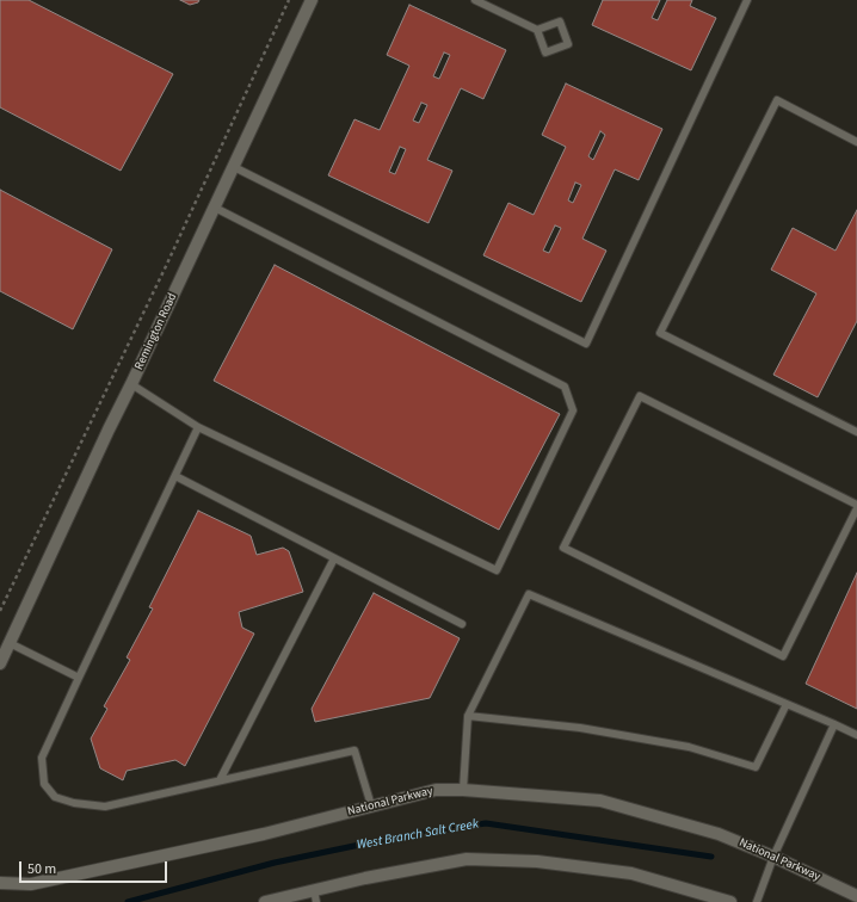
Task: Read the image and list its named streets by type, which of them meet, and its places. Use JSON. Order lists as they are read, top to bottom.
{
  "streets": {
    "street": ["Remington Road", "National Parkway"]
  },
  "water": ["West Branch Salt Creek"],
  "scale_bar": "50 m"
}
